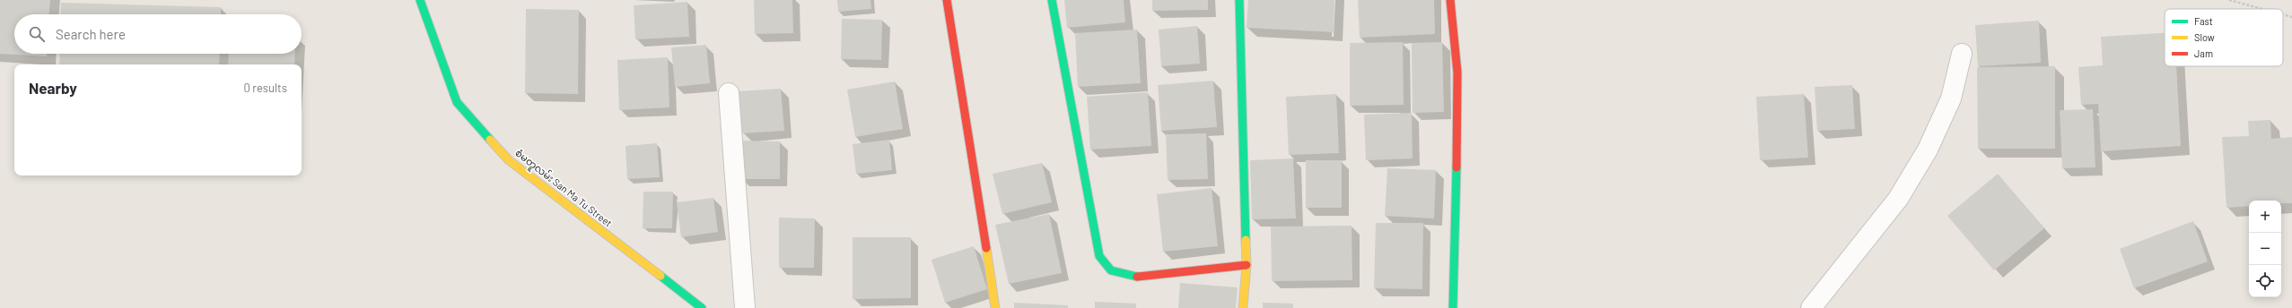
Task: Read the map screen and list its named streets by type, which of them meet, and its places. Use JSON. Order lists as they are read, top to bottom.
{
  "streets": {
    "street": ["စံမတူလမ်း San Ma Tu Street"]
  },
  "legend": ["Fast", "Slow", "Jam"],
  "page": {
    "search": "Search here",
    "heading": ["Nearby", "0 results"],
    "map_buttons": ["+", "−"]
  }
}
